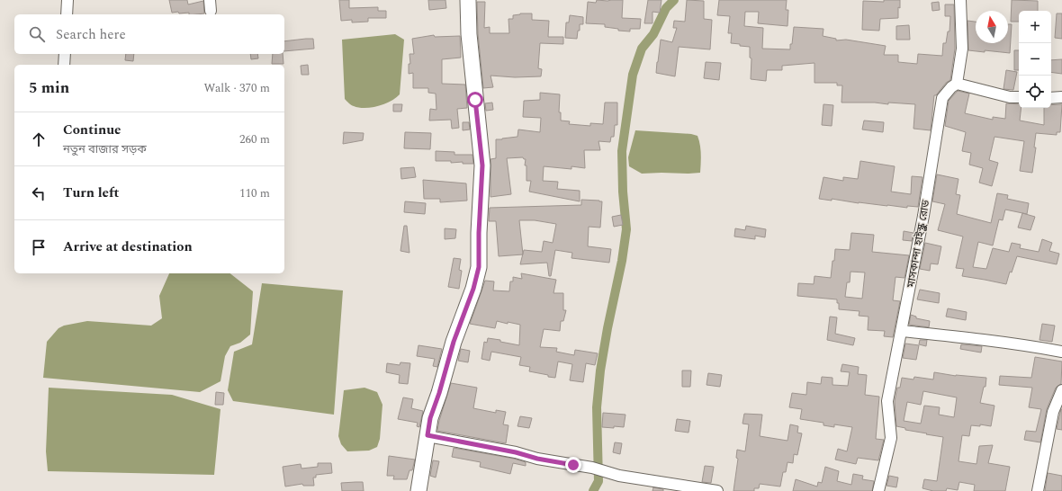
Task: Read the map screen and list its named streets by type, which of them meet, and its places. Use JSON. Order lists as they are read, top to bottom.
{
  "streets": {
    "street": ["মাসকান্দা হাইস্কুল রোড"]
  },
  "north": "top",
  "page": {
    "map_buttons": ["+", "−"],
    "search": "Search here",
    "heading": ["5 min", "Walk · 370 m"],
    "list": [
      ["Continue", "নতুন বাজার সড়ক", "260 m"],
      ["Turn left", "110 m"],
      "Arrive at destination"
    ]
  }
}
